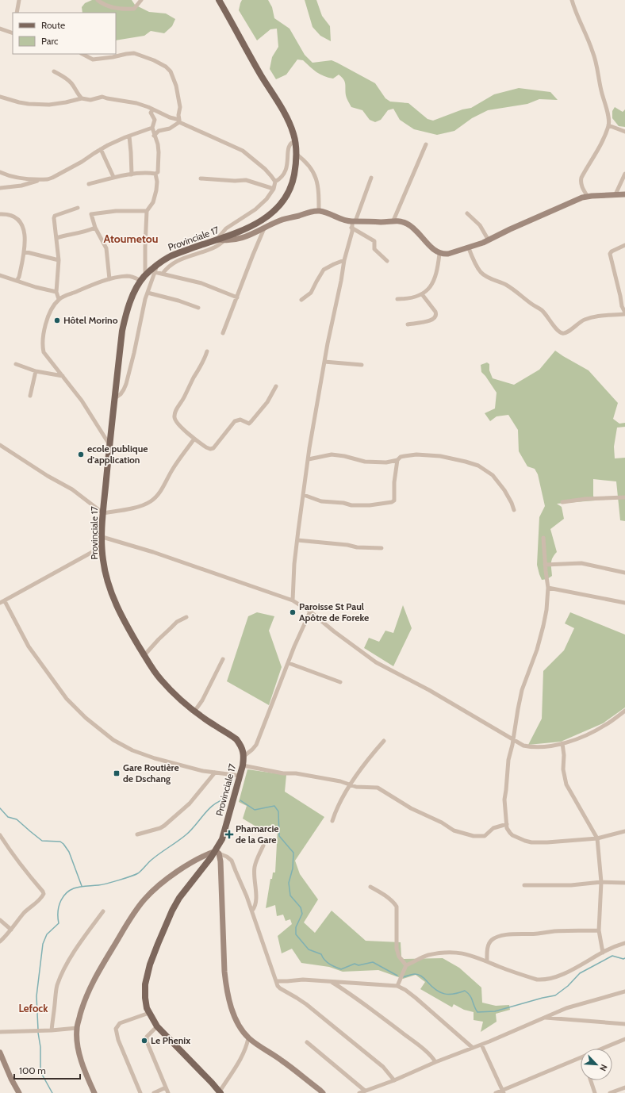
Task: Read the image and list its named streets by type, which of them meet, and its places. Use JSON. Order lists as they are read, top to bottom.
{
  "streets": {
    "main road": ["Provinciale 17"]
  },
  "districts": ["Atoumetou", "Lefock"],
  "places": {
    "other": [
      "Hôtel Morino",
      "ecole publique d'application",
      "Paroisse St Paul Apôtre de Foreke",
      "Le Phenix"
    ],
    "transit": ["Gare Routière de Dschang"],
    "health": ["Phamarcie de la Gare"]
  },
  "legend": ["Route", "Parc"],
  "scale_bar": "100 m",
  "north": "bottom right"
}
